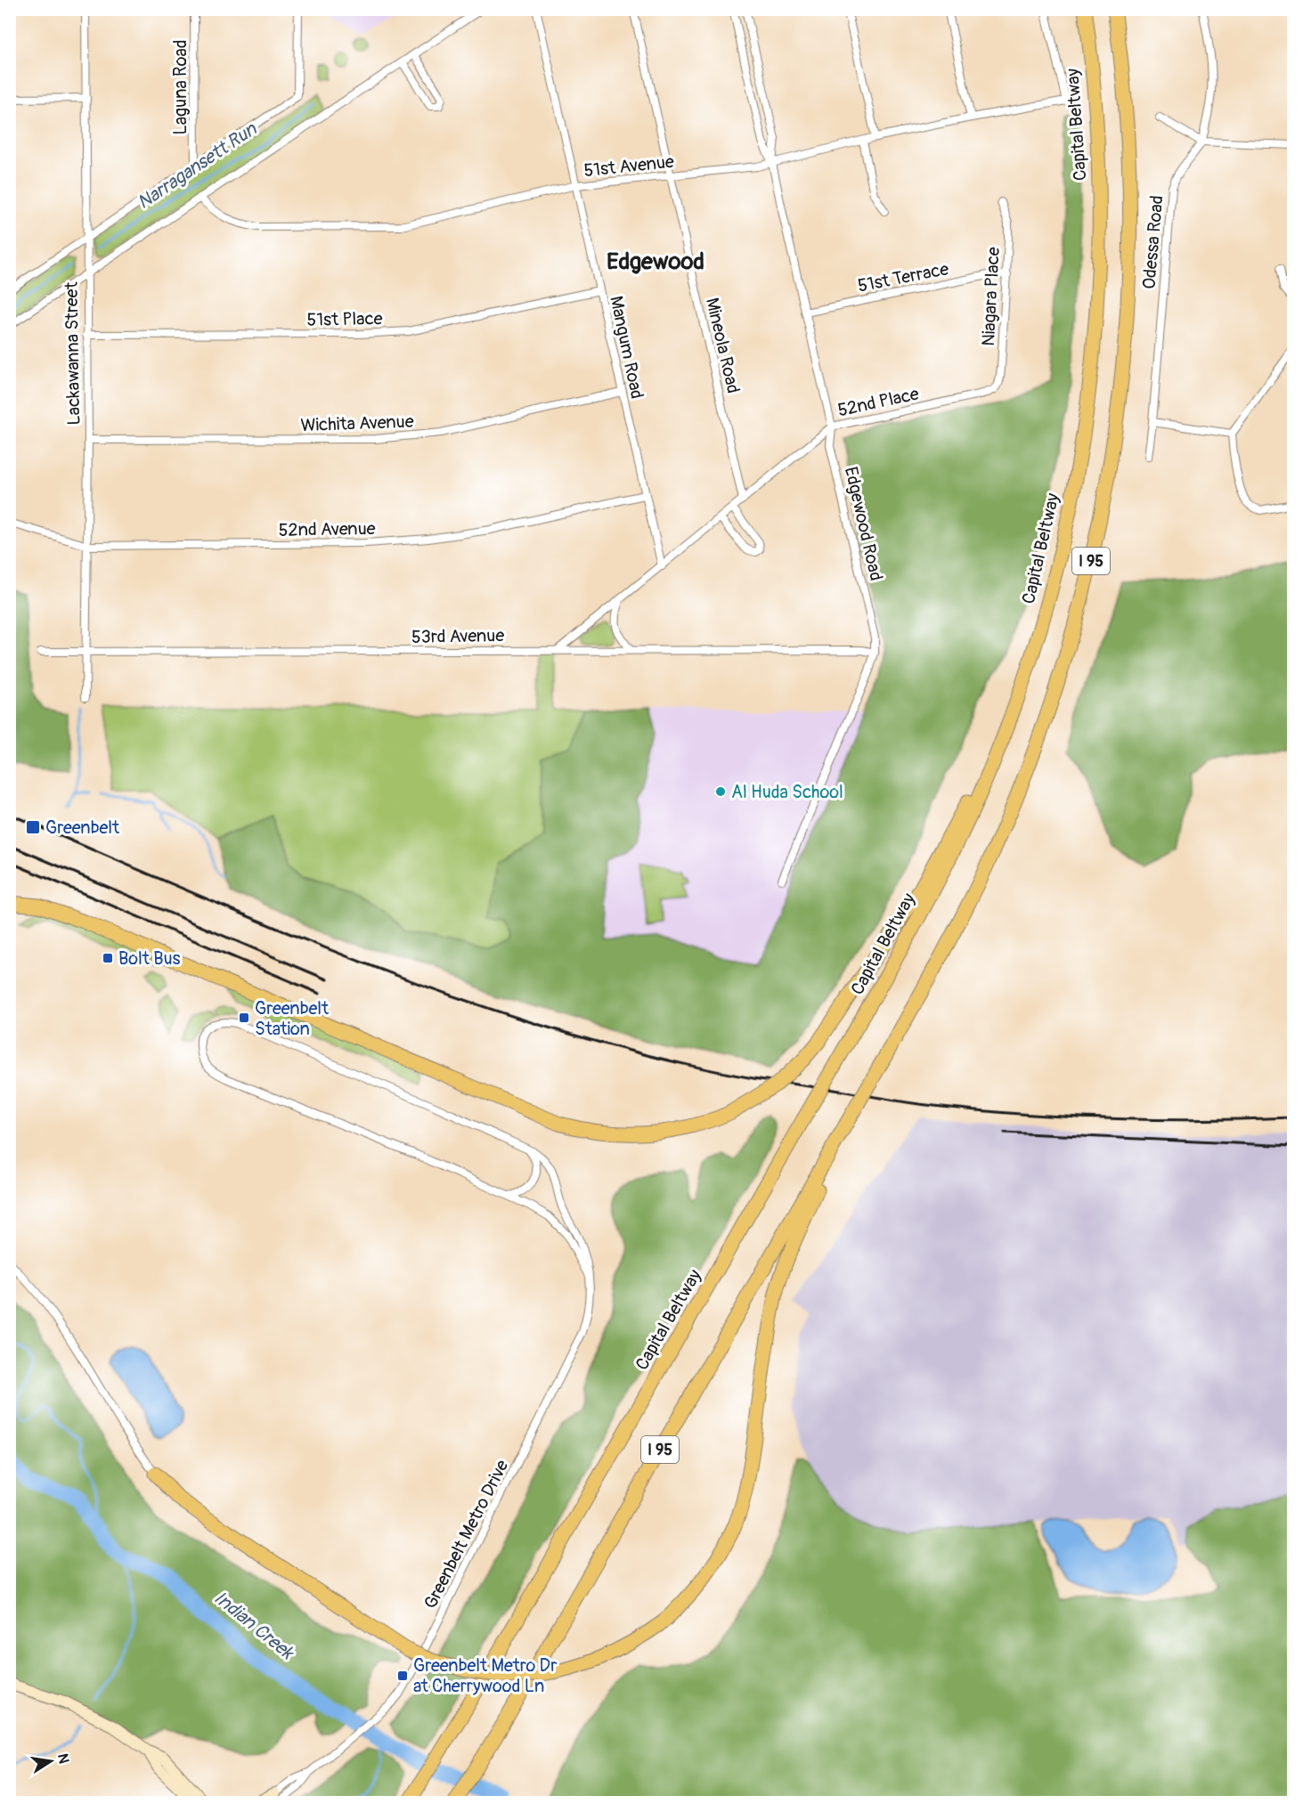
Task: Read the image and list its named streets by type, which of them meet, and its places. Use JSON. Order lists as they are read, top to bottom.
{
  "streets": {
    "highway": ["Capital Beltway", "I 95"],
    "street": [
      "Laguna Road",
      "51st Avenue",
      "Odessa Road",
      "51st Terrace",
      "Niagara Place",
      "51st Place",
      "Mineola Road",
      "Mangum Road",
      "Lackawanna Street",
      "52nd Place",
      "Wichita Avenue",
      "Edgewood Road",
      "52nd Avenue",
      "53rd Avenue",
      "Greenbelt Metro Drive"
    ]
  },
  "crossings": [
    ["51st Avenue", "Mineola Road"],
    ["51st Avenue", "Mangum Road"],
    ["51st Avenue", "Edgewood Road"],
    ["51st Terrace", "Niagara Place"],
    ["51st Terrace", "Edgewood Road"],
    ["Niagara Place", "52nd Place"],
    ["51st Place", "Mangum Road"],
    ["51st Place", "Lackawanna Street"],
    ["Mineola Road", "52nd Place"],
    ["Mangum Road", "52nd Place"],
    ["Mangum Road", "Wichita Avenue"],
    ["Mangum Road", "52nd Avenue"],
    ["Lackawanna Street", "Wichita Avenue"],
    ["Lackawanna Street", "52nd Avenue"],
    ["Lackawanna Street", "53rd Avenue"],
    ["52nd Place", "Edgewood Road"],
    ["52nd Place", "53rd Avenue"],
    ["Edgewood Road", "53rd Avenue"]
  ],
  "districts": ["Edgewood"],
  "water": ["Narragansett Run", "Indian Creek"],
  "places": {
    "other": ["Al Huda School"],
    "transit": [
      "Greenbelt",
      "Bolt Bus",
      "Greenbelt Station",
      "Greenbelt Metro Dr at Cherrywood Ln"
    ]
  },
  "north": "right"
}
